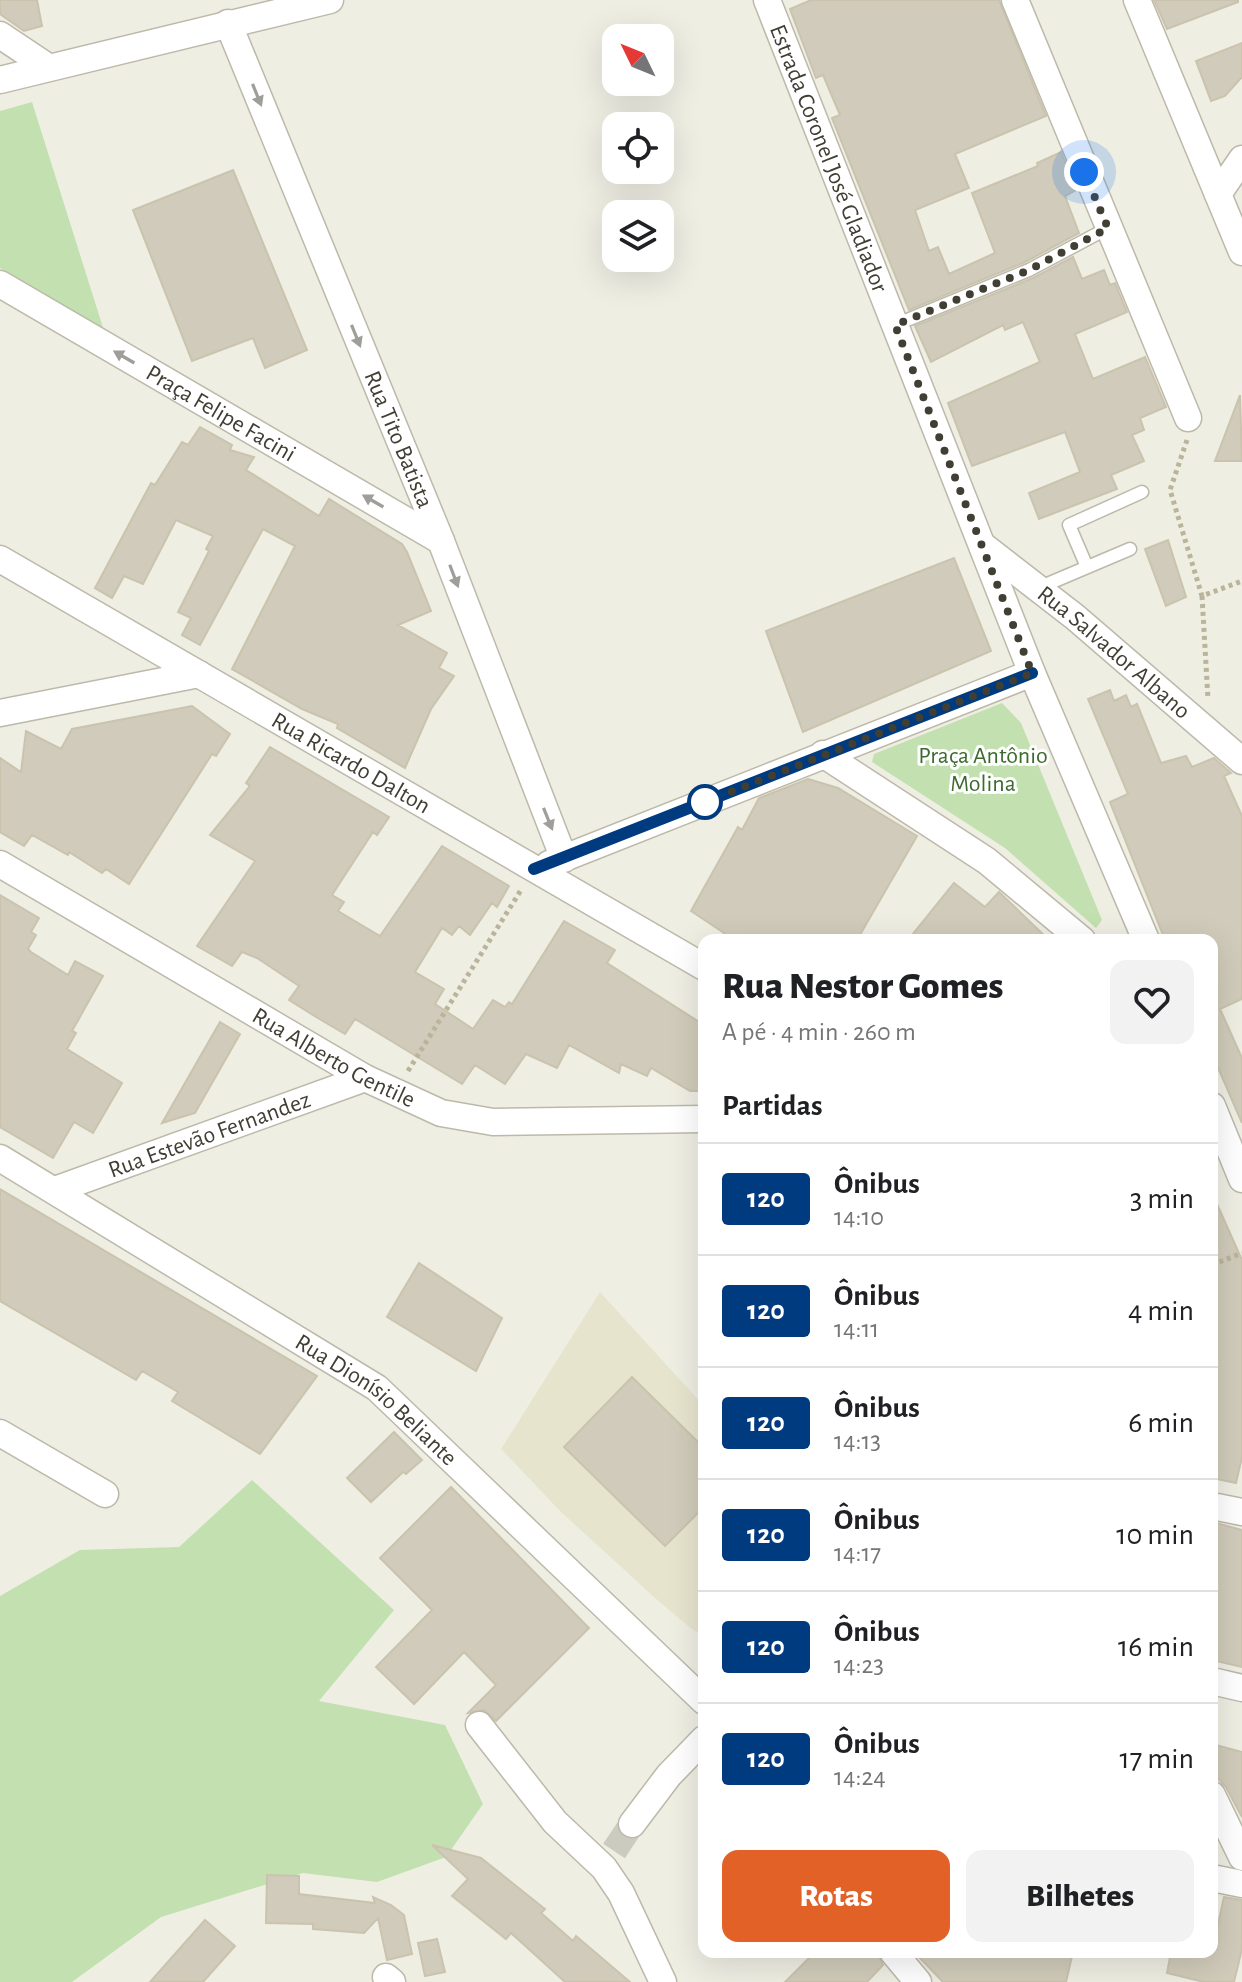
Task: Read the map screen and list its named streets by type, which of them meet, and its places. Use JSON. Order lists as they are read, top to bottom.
{
  "streets": {
    "street": [
      "Estrada Coronel José Gladiador",
      "Praça Felipe Facini",
      "Rua Tito Batista",
      "Rua Salvador Albano",
      "Rua Ricardo Dalton",
      "Rua Alberto Gentile",
      "Rua Estevão Fernandez",
      "Rua Dionísio Beliante"
    ]
  },
  "crossings": [
    ["Estrada Coronel José Gladiador", "Rua Salvador Albano"],
    ["Praça Felipe Facini", "Rua Tito Batista"],
    ["Rua Alberto Gentile", "Rua Estevão Fernandez"],
    ["Rua Estevão Fernandez", "Rua Dionísio Beliante"]
  ],
  "one_way": ["Praça Felipe Facini", "Rua Tito Batista"],
  "parks": ["Praça Antônio Molina"],
  "lines": ["bus line 120"],
  "north": "top left",
  "page": {
    "heading": [
      ["Rua Nestor Gomes", "A pé · 4 min · 260 m"],
      "Partidas"
    ],
    "list": [
      {
        "mark": "120",
        "name": "Ônibus",
        "note": "14:10",
        "value": "3 min"
      },
      {
        "mark": "120",
        "name": "Ônibus",
        "note": "14:11",
        "value": "4 min"
      },
      {
        "mark": "120",
        "name": "Ônibus",
        "note": "14:13",
        "value": "6 min"
      },
      {
        "mark": "120",
        "name": "Ônibus",
        "note": "14:17",
        "value": "10 min"
      },
      {
        "mark": "120",
        "name": "Ônibus",
        "note": "14:23",
        "value": "16 min"
      },
      {
        "mark": "120",
        "name": "Ônibus",
        "note": "14:24",
        "value": "17 min"
      }
    ],
    "buttons": ["Rotas", "Bilhetes"]
  }
}
